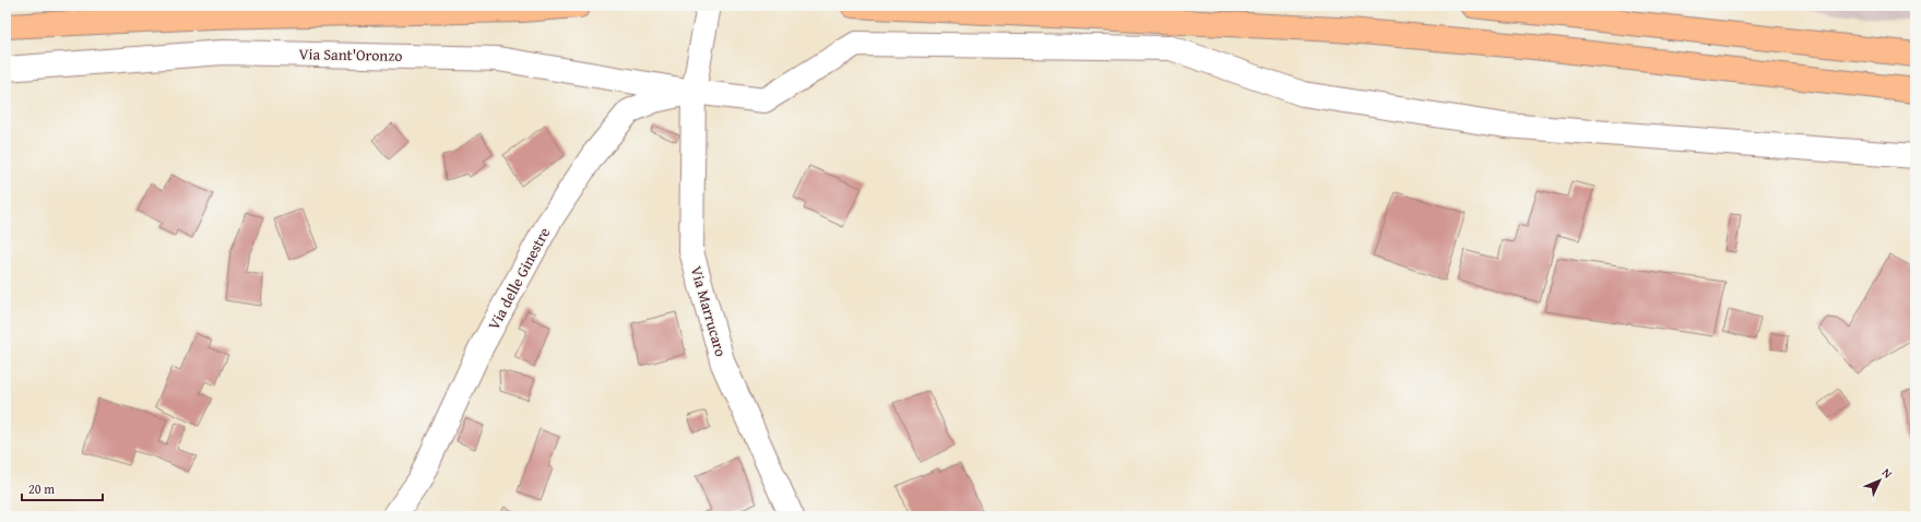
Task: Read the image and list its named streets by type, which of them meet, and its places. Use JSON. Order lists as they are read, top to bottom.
{
  "streets": {
    "street": ["Via Sant'Oronzo", "Via delle Ginestre", "Via Marrucaro"]
  },
  "crossings": [
    ["Via Sant'Oronzo", "Via delle Ginestre"],
    ["Via Sant'Oronzo", "Via Marrucaro"],
    ["Via delle Ginestre", "Via Marrucaro"]
  ],
  "scale_bar": "20 m",
  "north": "top right"
}
